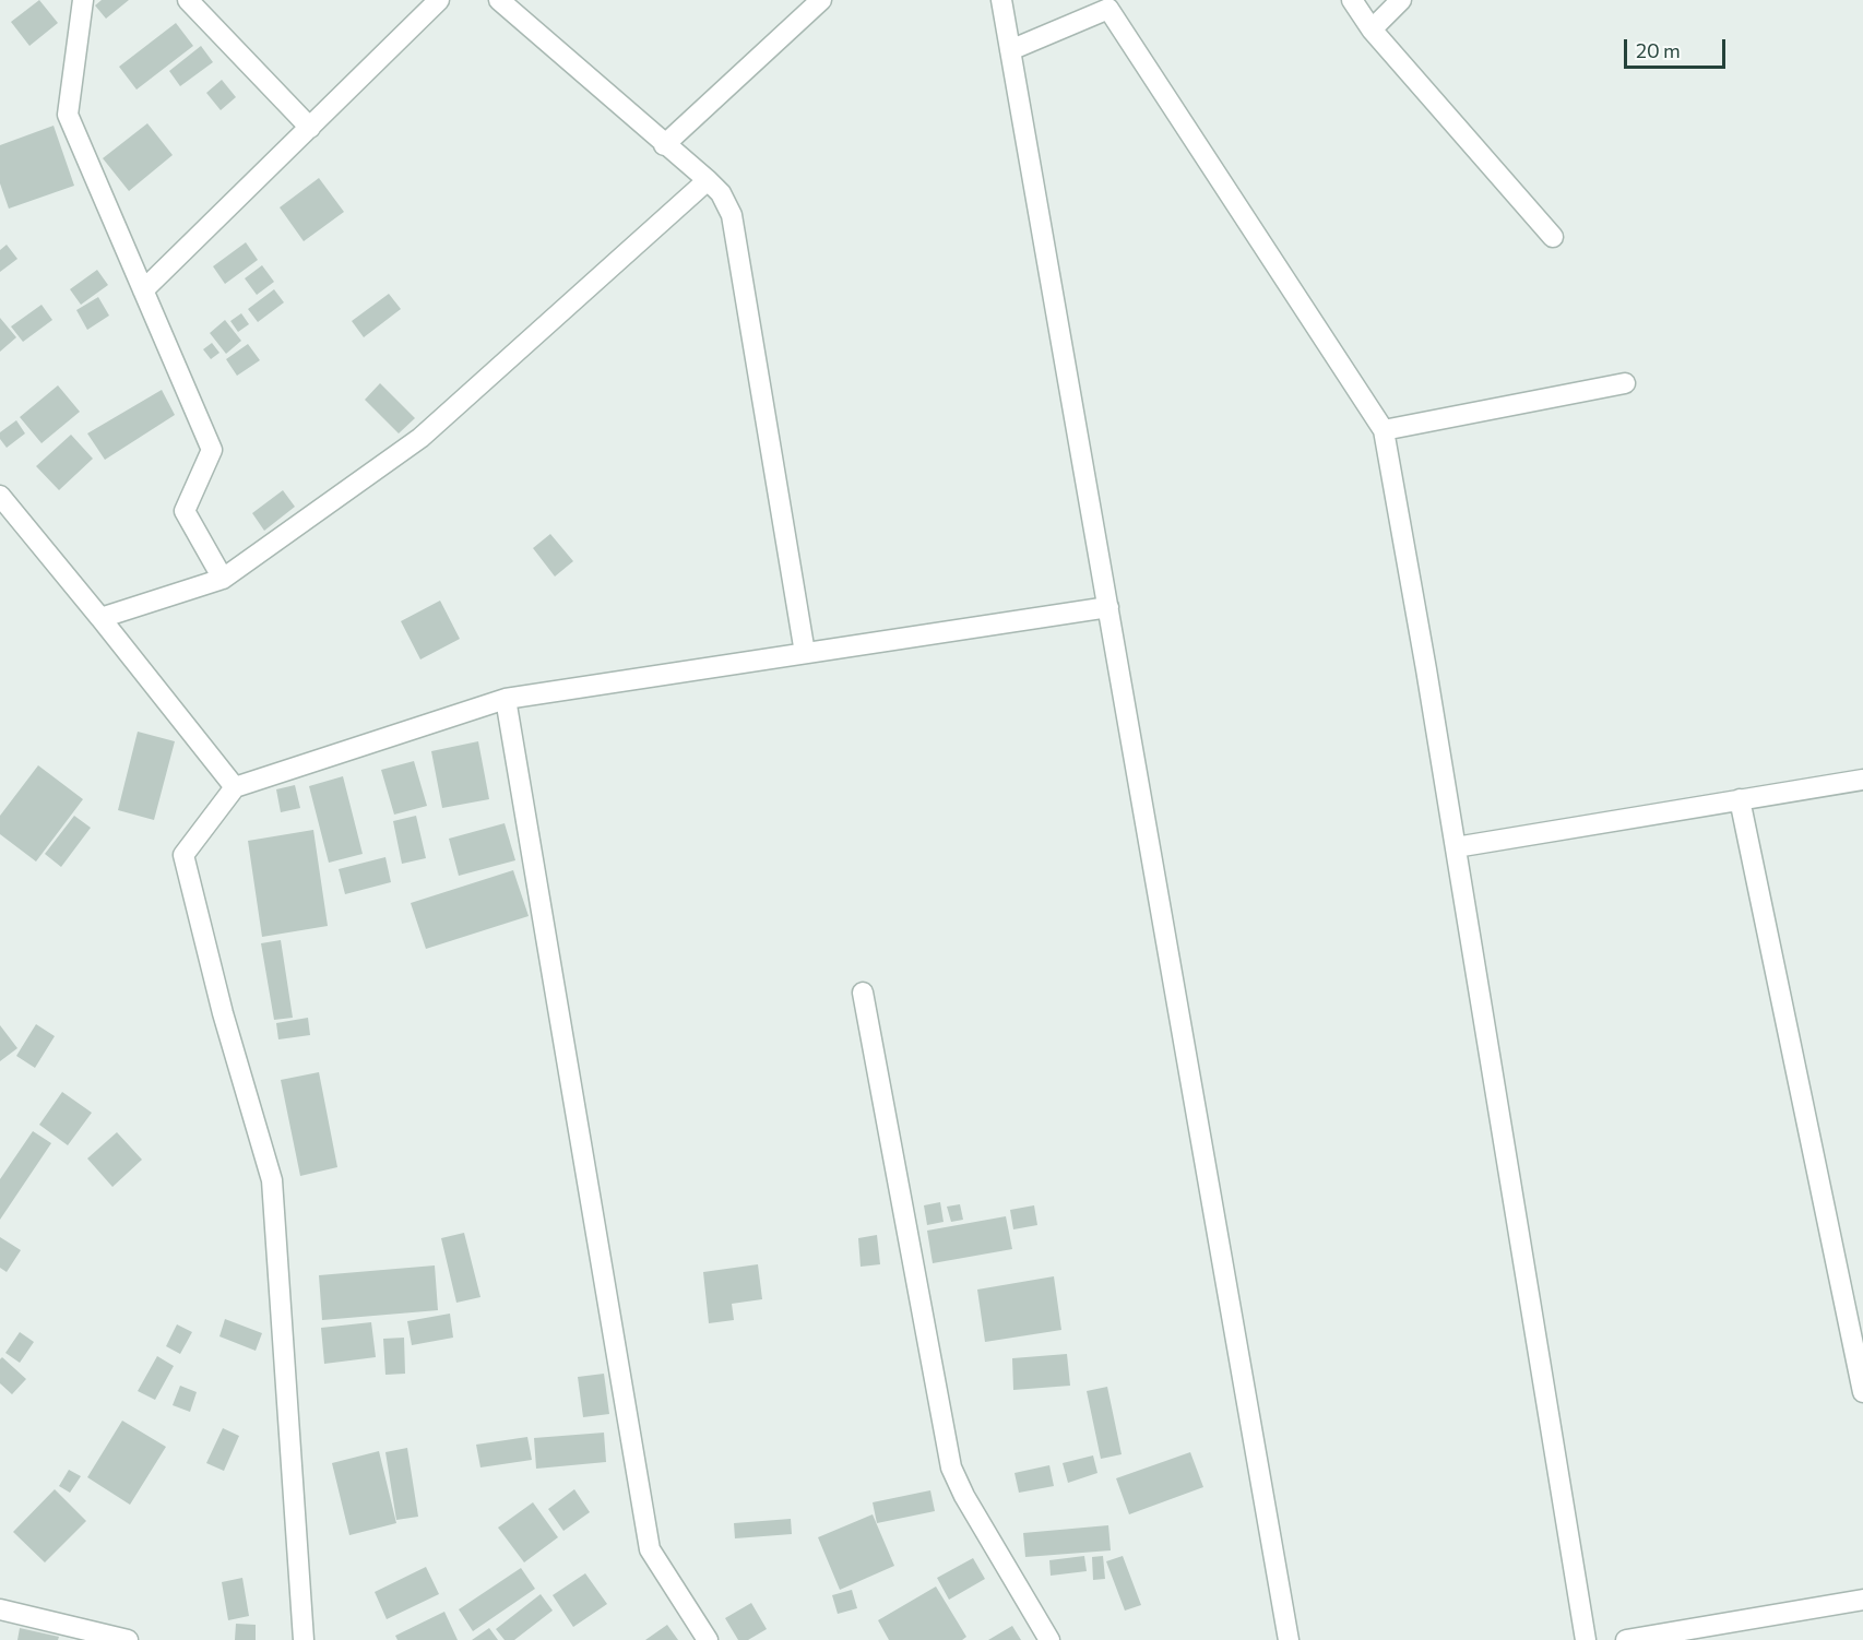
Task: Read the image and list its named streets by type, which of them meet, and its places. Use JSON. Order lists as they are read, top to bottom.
{
  "scale_bar": "20 m"
}
